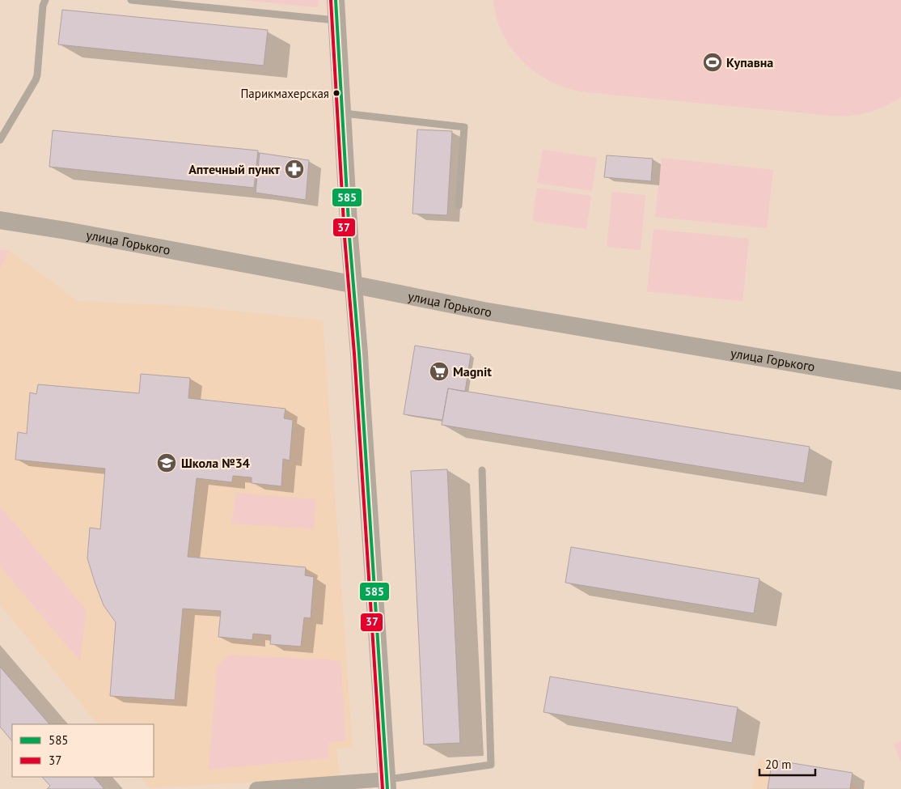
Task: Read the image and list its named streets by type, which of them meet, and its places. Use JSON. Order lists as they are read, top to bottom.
{
  "streets": {
    "street": ["улица Горького"]
  },
  "places": {
    "sports": ["Купавна"],
    "other": ["Парикмахерская"],
    "pharmacy": ["Аптечный пункт"],
    "supermarket": ["Magnit"],
    "school or university": ["Школа №34"]
  },
  "lines": ["transit line 585", "transit line 37"],
  "legend": ["585", "37"],
  "scale_bar": "20 m"
}
